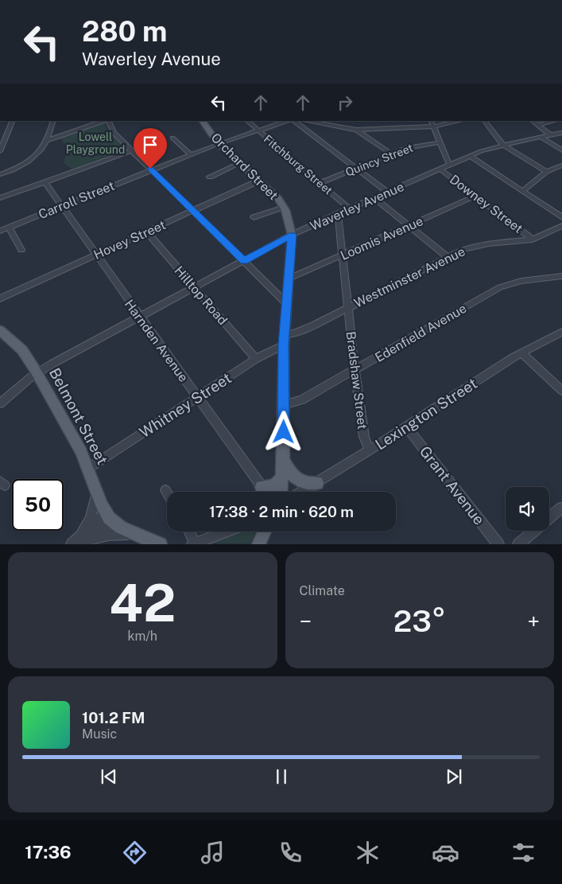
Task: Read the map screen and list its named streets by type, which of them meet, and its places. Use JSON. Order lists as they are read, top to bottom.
{
  "streets": {
    "main road": ["Orchard Street", "Belmont Street"],
    "street": [
      "Quincy Street",
      "Fitchburg Street",
      "Carroll Street",
      "Downey Street",
      "Waverley Avenue",
      "Loomis Avenue",
      "Hovey Street",
      "Westminster Avenue",
      "Hilltop Road",
      "Edenfield Avenue",
      "Harnden Avenue",
      "Bradshaw Street",
      "Whitney Street",
      "Lexington Street",
      "Grant Avenue"
    ]
  },
  "crossings": [
    ["Quincy Street", "Fitchburg Street"],
    ["Fitchburg Street", "Carroll Street"],
    ["Fitchburg Street", "Waverley Avenue"],
    ["Orchard Street", "Carroll Street"],
    ["Orchard Street", "Waverley Avenue"],
    ["Orchard Street", "Loomis Avenue"],
    ["Orchard Street", "Hovey Street"],
    ["Orchard Street", "Westminster Avenue"],
    ["Orchard Street", "Edenfield Avenue"],
    ["Orchard Street", "Whitney Street"],
    ["Carroll Street", "Harnden Avenue"],
    ["Downey Street", "Waverley Avenue"],
    ["Downey Street", "Loomis Avenue"],
    ["Downey Street", "Westminster Avenue"],
    ["Waverley Avenue", "Hilltop Road"],
    ["Waverley Avenue", "Harnden Avenue"],
    ["Waverley Avenue", "Bradshaw Street"],
    ["Waverley Avenue", "Belmont Street"],
    ["Loomis Avenue", "Bradshaw Street"],
    ["Hovey Street", "Hilltop Road"],
    ["Hovey Street", "Harnden Avenue"],
    ["Westminster Avenue", "Bradshaw Street"],
    ["Westminster Avenue", "Whitney Street"],
    ["Hilltop Road", "Whitney Street"],
    ["Edenfield Avenue", "Bradshaw Street"],
    ["Harnden Avenue", "Whitney Street"],
    ["Bradshaw Street", "Lexington Street"],
    ["Whitney Street", "Belmont Street"],
    ["Lexington Street", "Grant Avenue"]
  ],
  "parks": ["Lowell Playground"],
  "page": {
    "turn": ["280 m", "Waverley Avenue"],
    "limit": "50",
    "trip": "17:38 · 2 min · 620 m",
    "tile": [
      ["42", "km/h"],
      "Climate"
    ],
    "heat": ["−", "23°", "+"],
    "song": ["101.2 FM", "Music"],
    "tabs": "17:36"
  }
}
